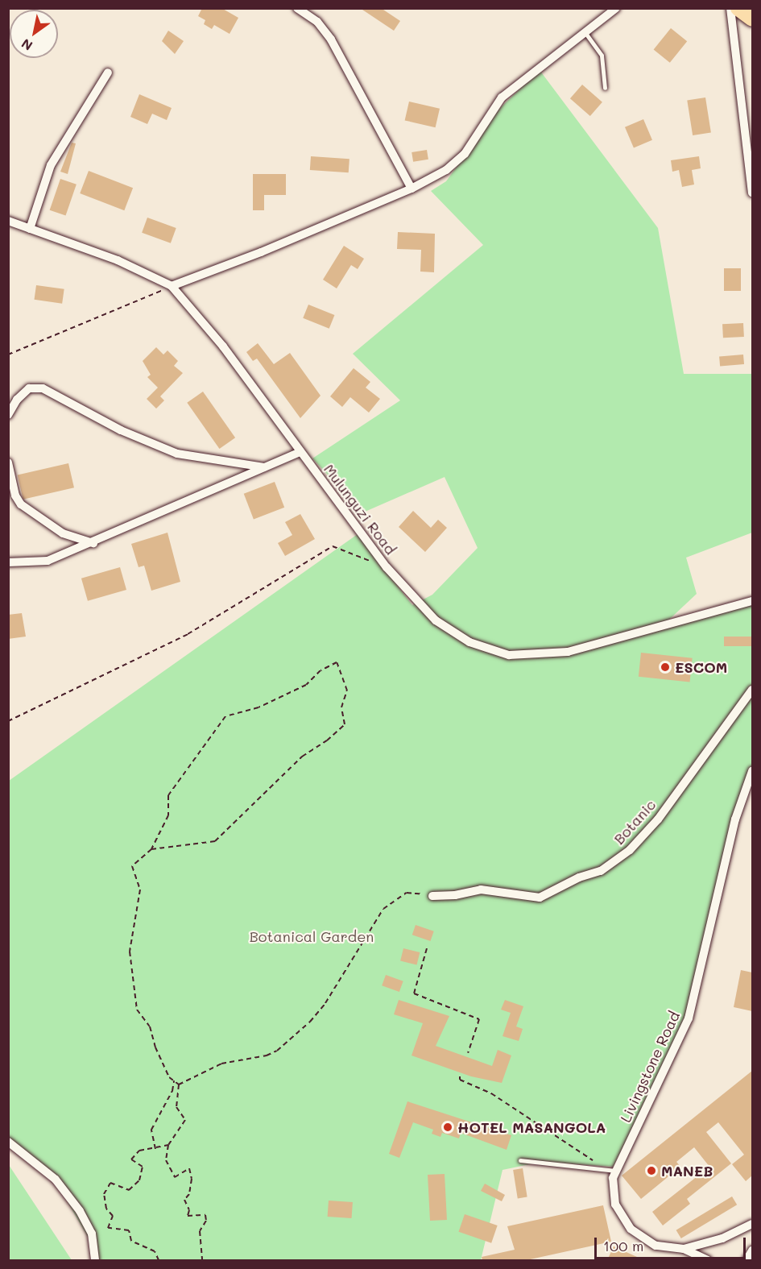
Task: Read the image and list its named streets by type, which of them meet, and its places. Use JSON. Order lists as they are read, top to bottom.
{
  "streets": {
    "street": ["Mulunguzi Road", "Botanic", "Livingstone Road"]
  },
  "parks": ["Botanical Garden"],
  "places": ["ESCOM", "HOTEL MASANGOLA", "MANEB"],
  "scale_bar": "100 m",
  "north": "bottom left"
}
